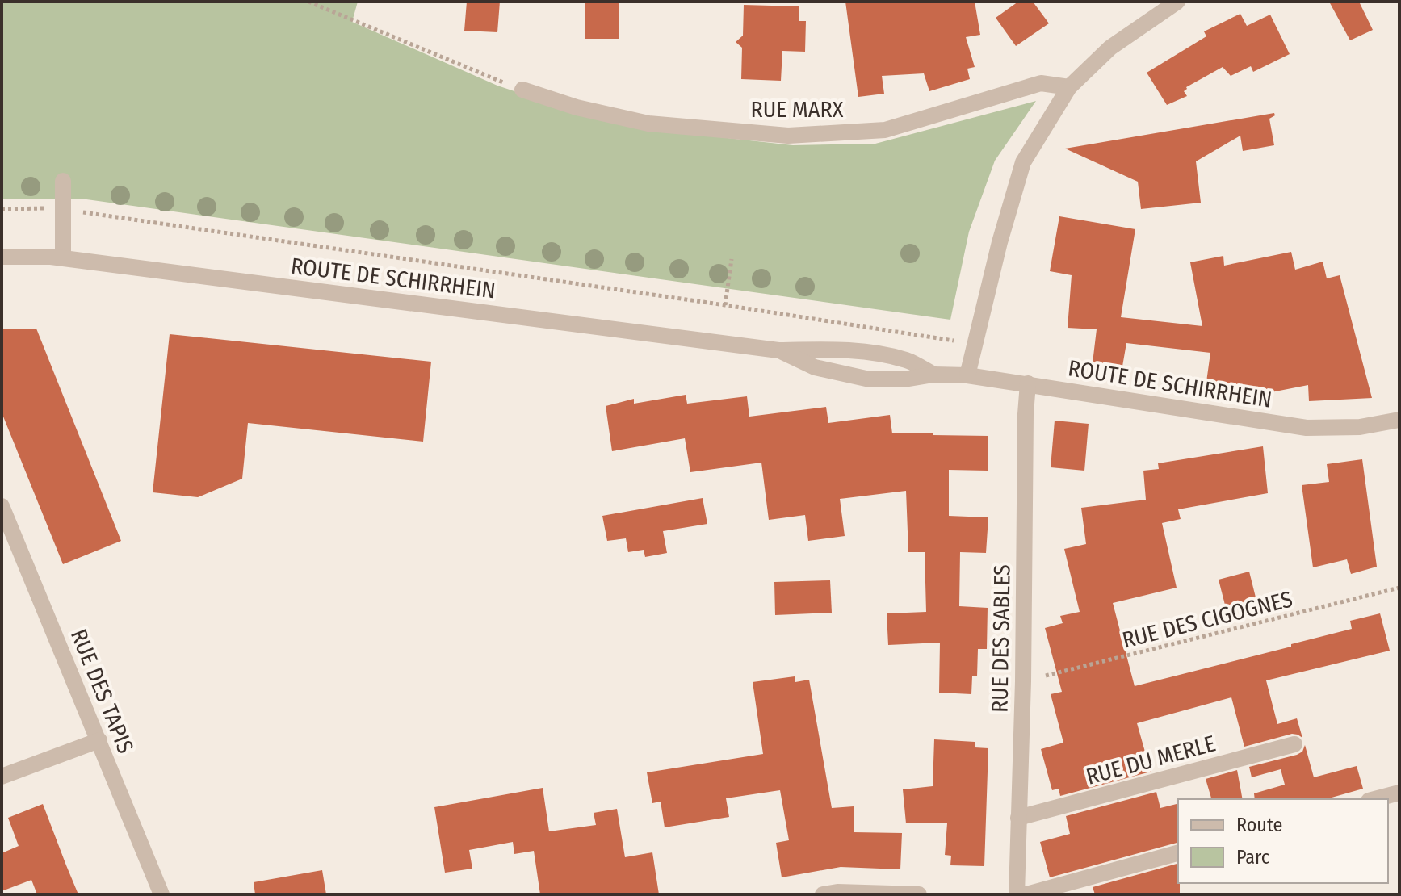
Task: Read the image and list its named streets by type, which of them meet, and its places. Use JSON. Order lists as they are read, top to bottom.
{
  "streets": {
    "street": [
      "RUE MARX",
      "ROUTE DE SCHIRRHEIN",
      "RUE DES SABLES",
      "RUE DES TAPIS",
      "RUE DU MERLE"
    ],
    "path": ["RUE DES CIGOGNES"]
  },
  "crossings": [
    ["ROUTE DE SCHIRRHEIN", "RUE DES SABLES"],
    ["RUE DES CIGOGNES", "RUE DES SABLES"],
    ["RUE DES SABLES", "RUE DU MERLE"]
  ],
  "legend": ["Route", "Parc"]
}
